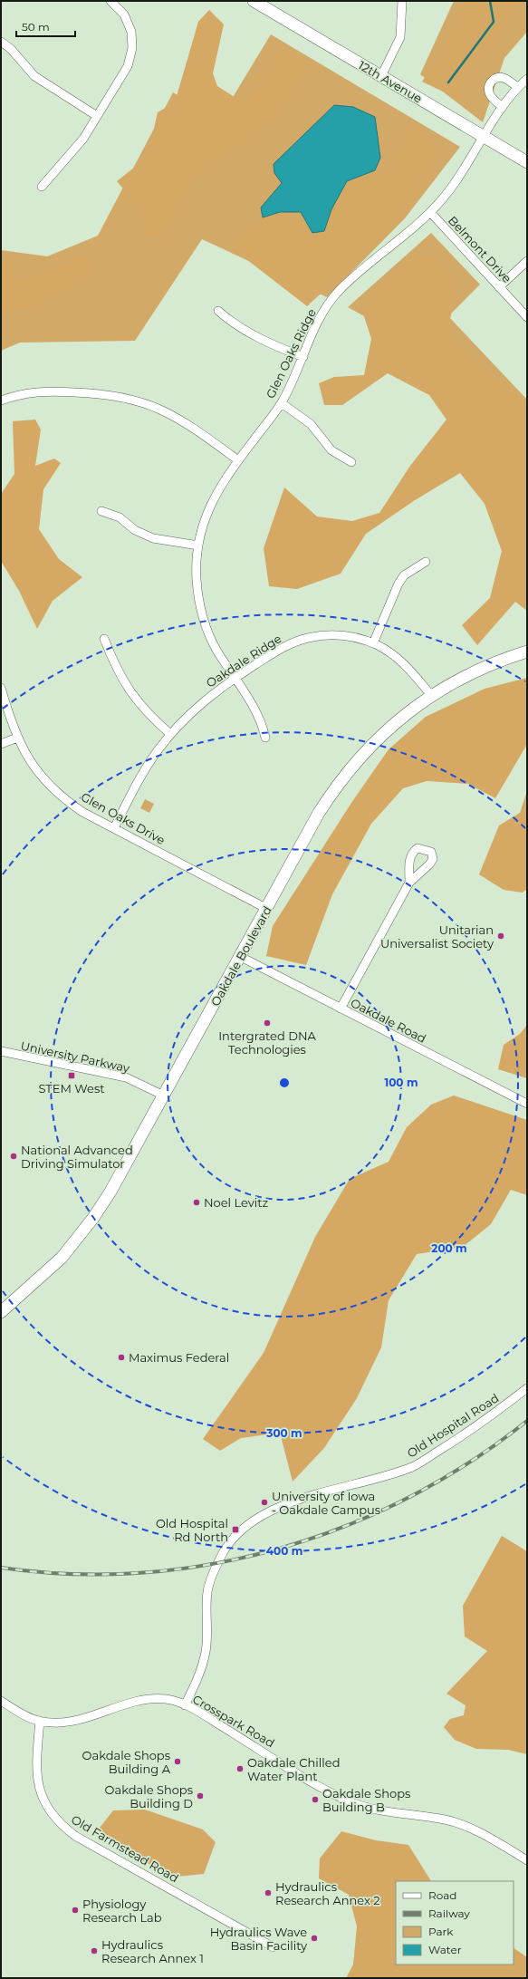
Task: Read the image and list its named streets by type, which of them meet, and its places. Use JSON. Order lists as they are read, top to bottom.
{
  "streets": {
    "main road": ["12th Avenue", "Oakdale Boulevard"],
    "street": [
      "Belmont Drive",
      "Glen Oaks Ridge",
      "Oakdale Ridge",
      "Glen Oaks Drive",
      "Oakdale Road",
      "University Parkway",
      "Old Hospital Road",
      "Crosspark Road",
      "Old Farmstead Road"
    ]
  },
  "crossings": [
    ["12th Avenue", "Glen Oaks Ridge"],
    ["Belmont Drive", "Glen Oaks Ridge"],
    ["Glen Oaks Ridge", "Oakdale Ridge"],
    ["Oakdale Ridge", "Glen Oaks Drive"],
    ["Oakdale Ridge", "Oakdale Boulevard"],
    ["Glen Oaks Drive", "Oakdale Boulevard"],
    ["Oakdale Boulevard", "Oakdale Road"],
    ["Oakdale Boulevard", "University Parkway"],
    ["Old Hospital Road", "Crosspark Road"],
    ["Crosspark Road", "Old Farmstead Road"]
  ],
  "places": {
    "other": [
      "Unitarian Universalist Society",
      "Intergrated DNA Technologies",
      "National Advanced Driving Simulator",
      "Noel Levitz",
      "Maximus Federal",
      "University of Iowa - Oakdale Campus",
      "Oakdale Shops Building A",
      "Oakdale Chilled Water Plant",
      "Oakdale Shops Building D",
      "Oakdale Shops Building B",
      "Hydraulics Research Annex 2",
      "Physiology Research Lab",
      "Hydraulics Wave Basin Facility",
      "Hydraulics Research Annex 1"
    ],
    "transit": ["STEM West", "Old Hospital Rd North"]
  },
  "legend": [
    "Road",
    "Railway",
    "Park",
    "Water"
  ],
  "scale_bar": "50 m",
  "rings": [
    "100 m",
    "200 m",
    "300 m",
    "400 m"
  ]
}
